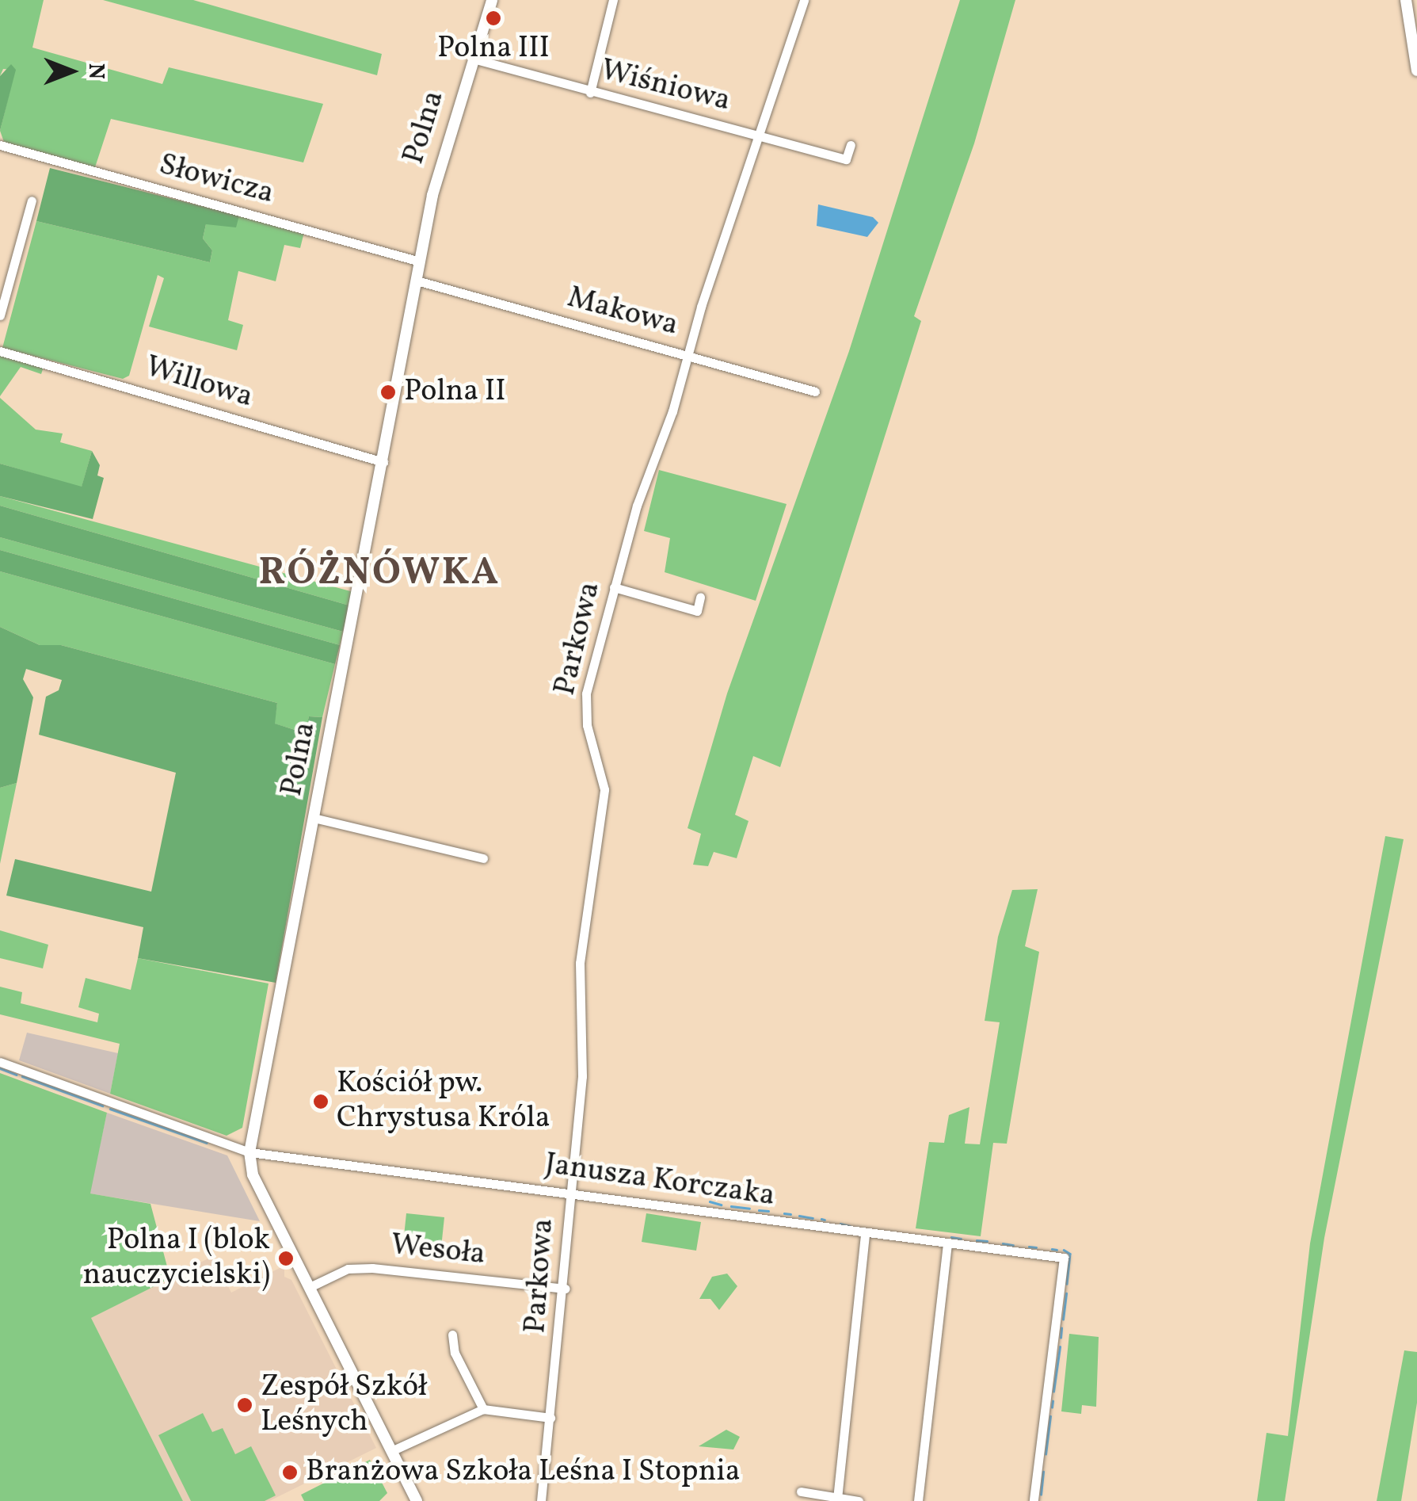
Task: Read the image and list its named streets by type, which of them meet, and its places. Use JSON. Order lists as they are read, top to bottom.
{
  "streets": {
    "street": [
      "Wiśniowa",
      "Polna",
      "Słowicza",
      "Makowa",
      "Willowa",
      "Parkowa",
      "Janusza Korczaka",
      "Wesoła"
    ]
  },
  "crossings": [
    ["Wiśniowa", "Polna"],
    ["Wiśniowa", "Parkowa"],
    ["Polna", "Słowicza"],
    ["Polna", "Makowa"],
    ["Polna", "Willowa"],
    ["Polna", "Janusza Korczaka"],
    ["Polna", "Wesoła"],
    ["Makowa", "Parkowa"],
    ["Parkowa", "Janusza Korczaka"],
    ["Parkowa", "Wesoła"]
  ],
  "districts": ["RÓŻNÓWKA"],
  "places": [
    "Polna III",
    "Polna II",
    "Kościół pw. Chrystusa Króla",
    "Polna I (blok nauczycielski)",
    "Zespół Szkół Leśnych",
    "Branżowa Szkoła Leśna I Stopnia"
  ],
  "north": "right"
}
